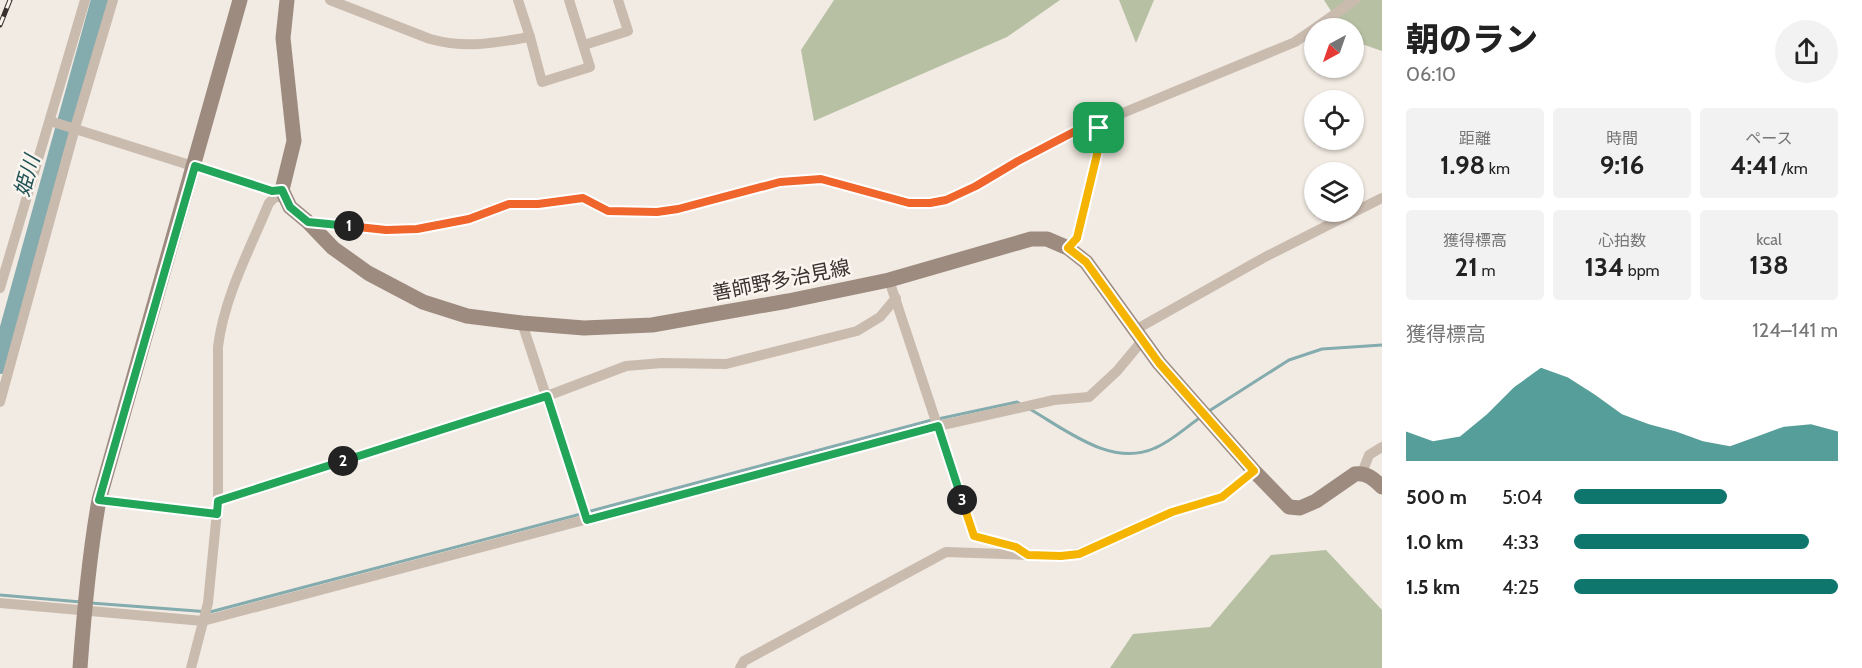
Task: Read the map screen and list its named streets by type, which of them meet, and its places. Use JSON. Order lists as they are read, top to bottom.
{
  "streets": {
    "main road": ["善師野多治見線"]
  },
  "water": ["姫川"],
  "north": "bottom left",
  "page": {
    "heading": ["朝のラン", "06:10"],
    "stats": [
      ["距離", "1.98 km"],
      ["時間", "9:16"],
      ["ペース", "4:41 /km"],
      ["獲得標高", "21 m"],
      ["心拍数", "134 bpm"],
      ["kcal", "138"]
    ],
    "pins": ["1", "2", "3"],
    "chart": ["獲得標高", "124–141 m"],
    "list": [
      {
        "name": "500 m",
        "note": "5:04"
      },
      {
        "name": "1.0 km",
        "note": "4:33"
      },
      {
        "name": "1.5 km",
        "note": "4:25"
      }
    ]
  }
}
